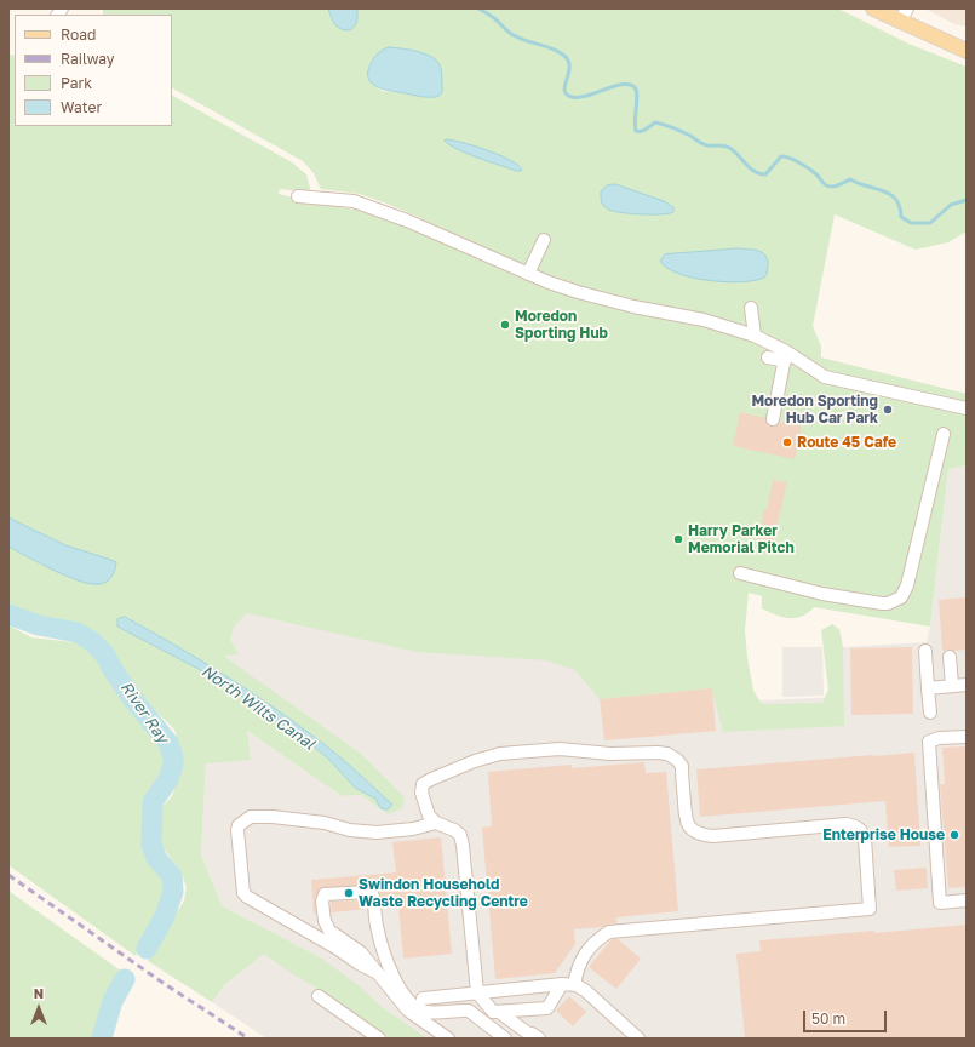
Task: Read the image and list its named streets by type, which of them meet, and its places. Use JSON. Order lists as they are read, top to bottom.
{
  "water": ["North Wilts Canal", "River Ray"],
  "places": [
    "Moredon Sporting Hub",
    "Moredon Sporting Hub Car Park",
    "Route 45 Cafe",
    "Harry Parker Memorial Pitch",
    "Enterprise House",
    "Swindon Household Waste Recycling Centre"
  ],
  "legend": [
    "Road",
    "Railway",
    "Park",
    "Water"
  ],
  "scale_bar": "50 m",
  "north": "top"
}
